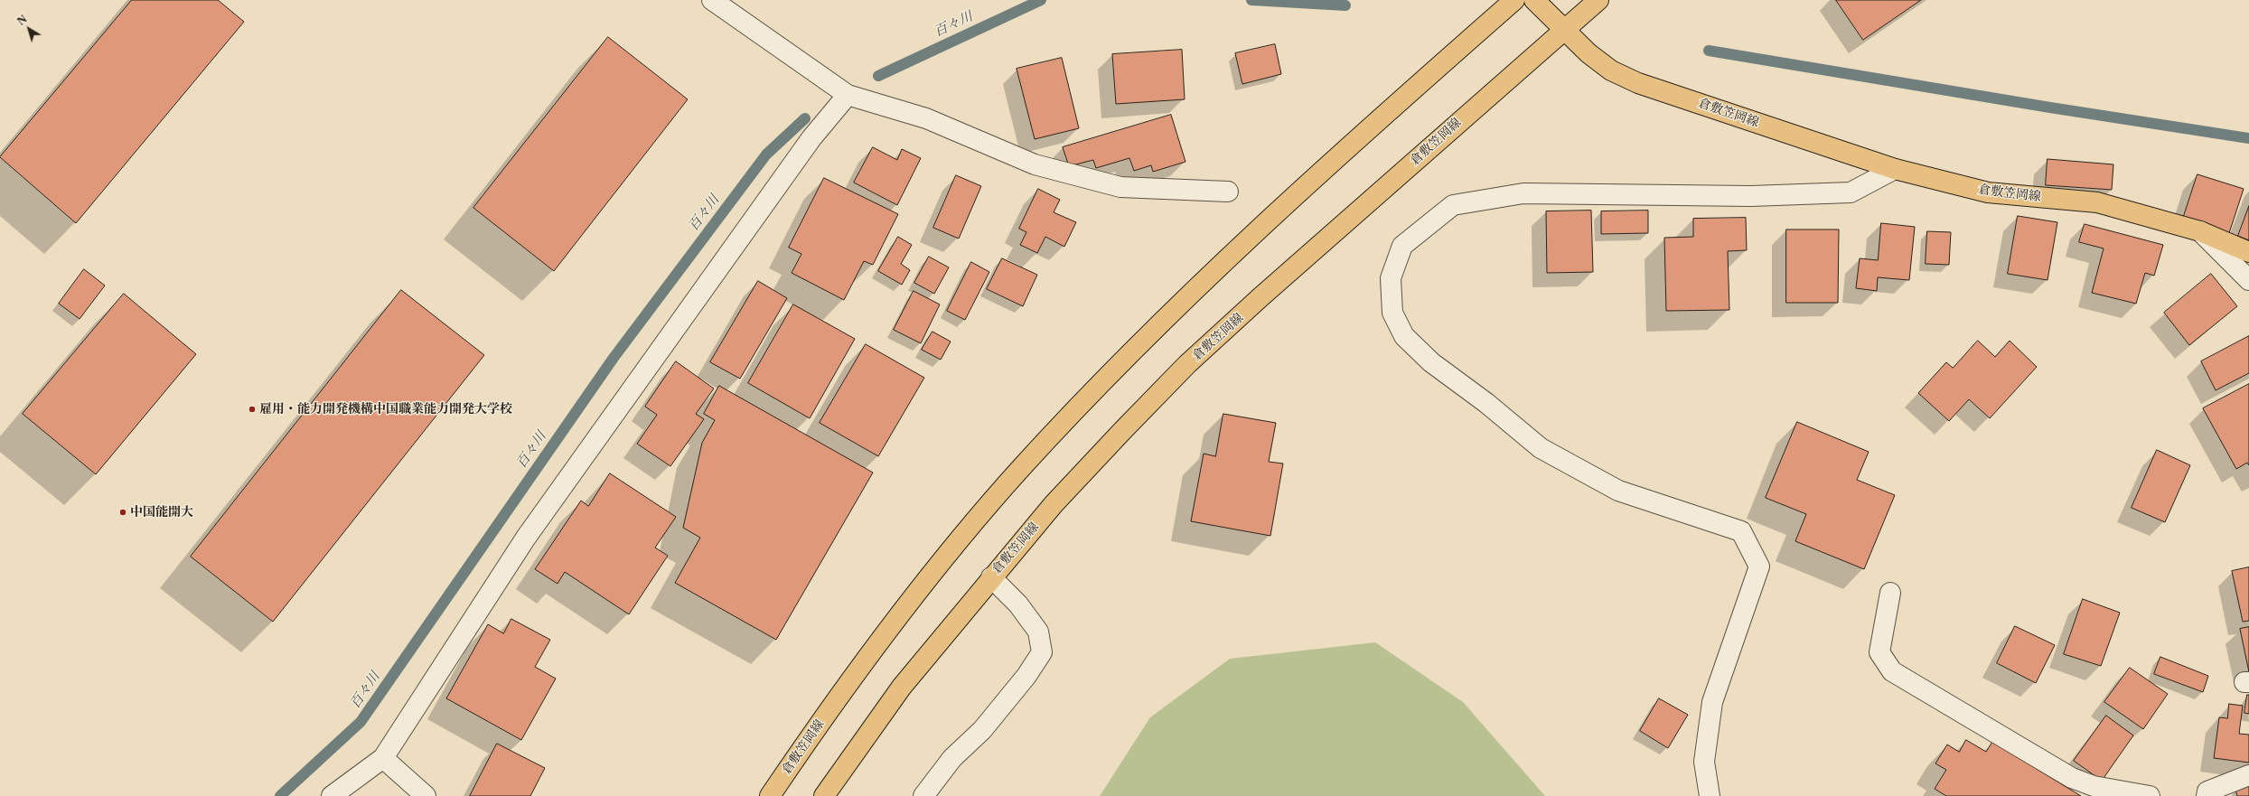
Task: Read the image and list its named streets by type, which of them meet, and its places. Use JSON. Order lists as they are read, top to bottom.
{
  "streets": {
    "main road": ["倉敷笠岡線"]
  },
  "water": ["百々川"],
  "places": ["雇用・能力開発機構中国職業能力開発大学校", "中国能開大"],
  "north": "top left"
}
